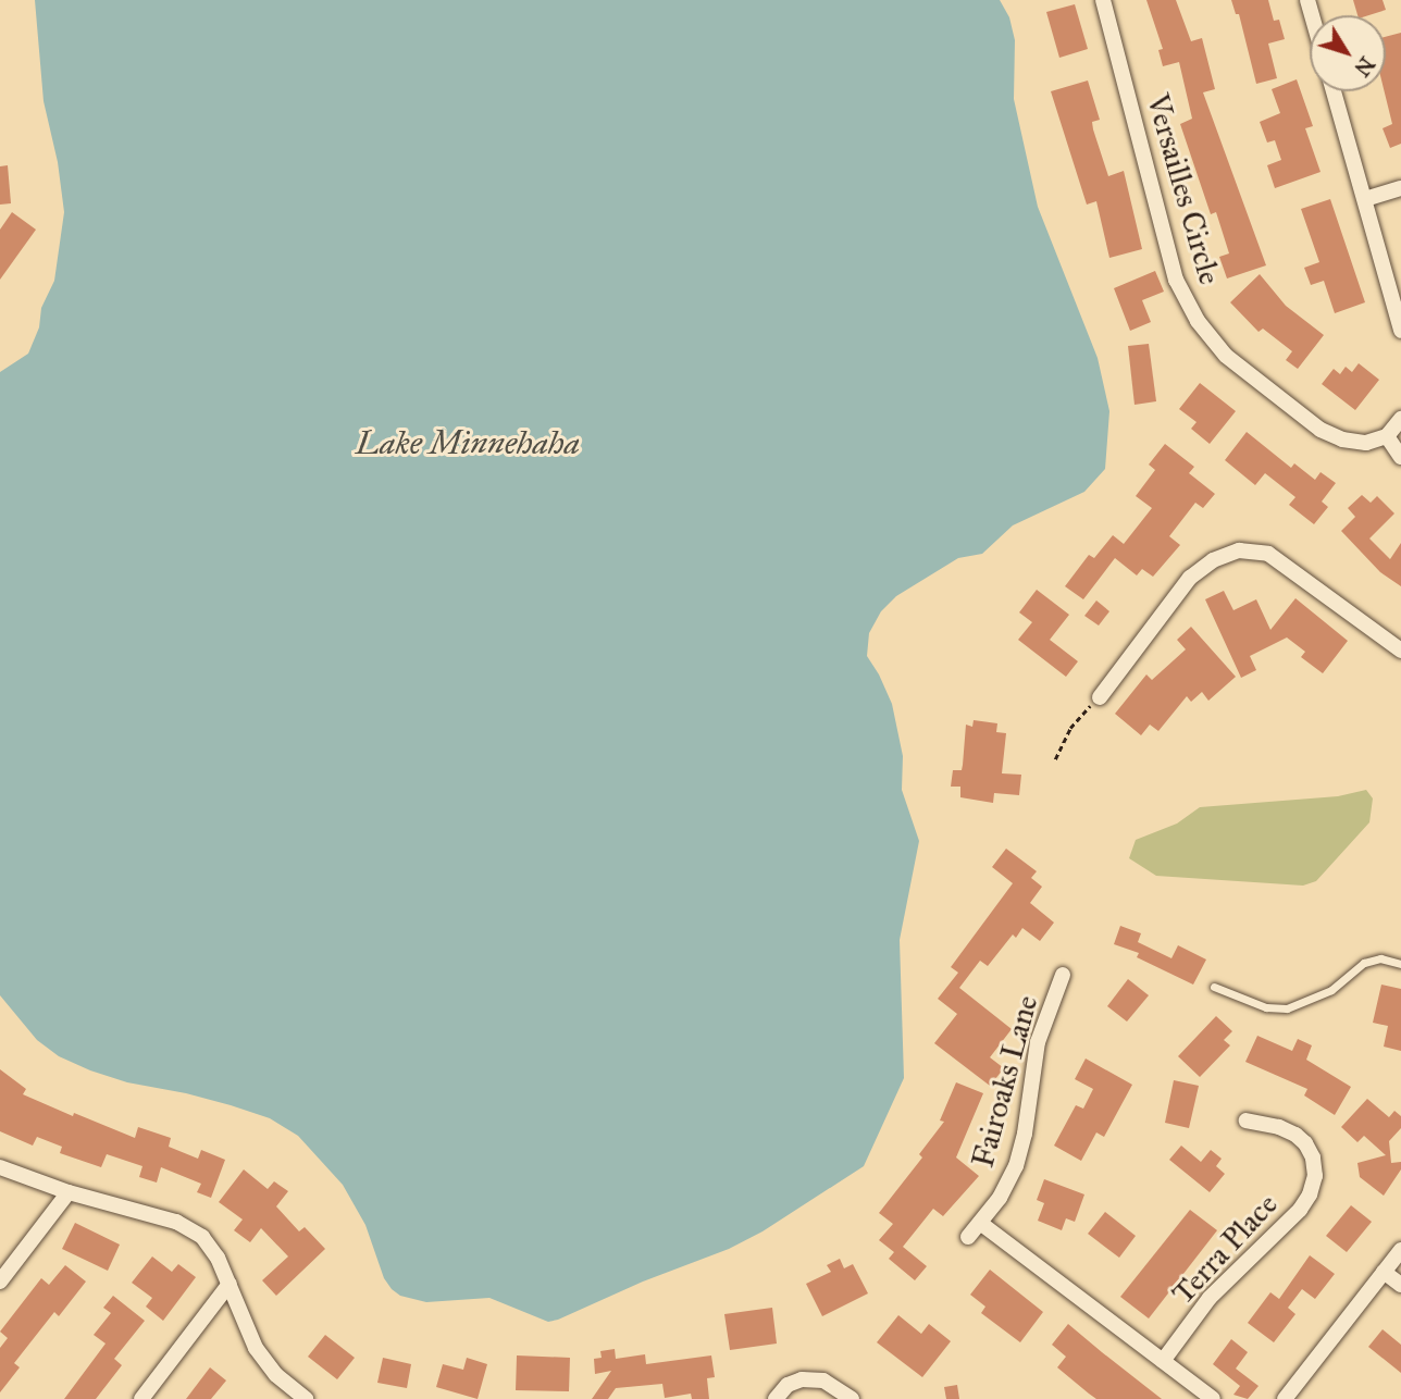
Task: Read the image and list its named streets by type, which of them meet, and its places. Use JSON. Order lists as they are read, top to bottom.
{
  "streets": {
    "street": ["Versailles Circle", "Fairoaks Lane", "Terra Place"]
  },
  "water": ["Lake Minnehaha"],
  "north": "bottom right"
}
